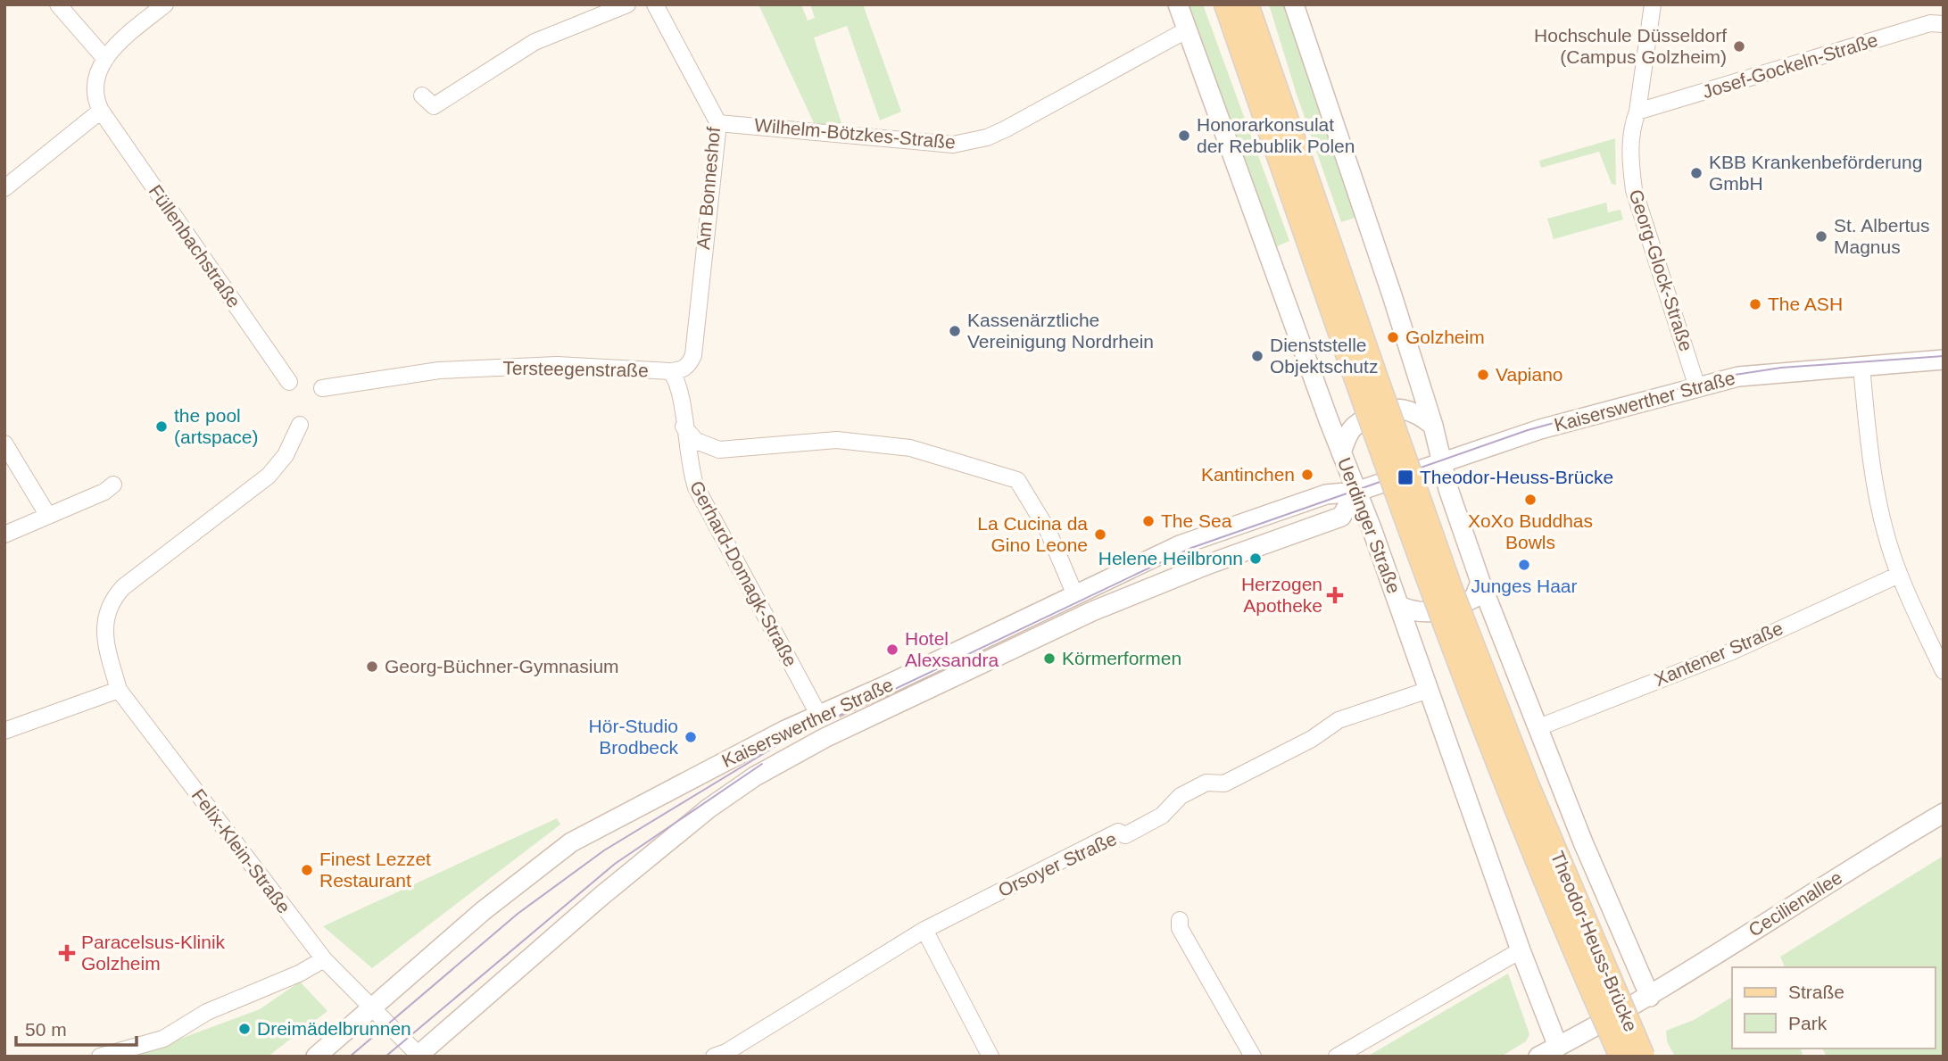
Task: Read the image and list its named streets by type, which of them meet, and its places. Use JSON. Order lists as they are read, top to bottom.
{
  "streets": {
    "main road": ["Theodor-Heuss-Brücke"],
    "street": [
      "Josef-Gockeln-Straße",
      "Wilhelm-Bötzkes-Straße",
      "Am Bonneshof",
      "Füllenbachstraße",
      "Georg-Glock-Straße",
      "Tersteegenstraße",
      "Kaiserswerther Straße",
      "Uerdinger Straße",
      "Gerhard-Domagk-Straße",
      "Xantener Straße",
      "Felix-Klein-Straße",
      "Orsoyer Straße",
      "Cecilienallee"
    ]
  },
  "crossings": [
    ["Josef-Gockeln-Straße", "Georg-Glock-Straße"],
    ["Wilhelm-Bötzkes-Straße", "Am Bonneshof"],
    ["Wilhelm-Bötzkes-Straße", "Uerdinger Straße"],
    ["Am Bonneshof", "Tersteegenstraße"],
    ["Georg-Glock-Straße", "Kaiserswerther Straße"],
    ["Tersteegenstraße", "Gerhard-Domagk-Straße"],
    ["Kaiserswerther Straße", "Uerdinger Straße"],
    ["Kaiserswerther Straße", "Gerhard-Domagk-Straße"],
    ["Kaiserswerther Straße", "Felix-Klein-Straße"],
    ["Uerdinger Straße", "Orsoyer Straße"],
    ["Uerdinger Straße", "Cecilienallee"]
  ],
  "places": {
    "other": [
      "Hochschule Düsseldorf (Campus Golzheim)",
      "Honorarkonsulat der Rebublik Polen",
      "KBB Krankenbeförderung GmbH",
      "St. Albertus Magnus",
      "The ASH",
      "Kassenärztliche Vereinigung Nordrhein",
      "Golzheim",
      "Dienststelle Objektschutz",
      "Vapiano",
      "the pool (artspace)",
      "Kantinchen",
      "XoXo Buddhas Bowls",
      "The Sea",
      "La Cucina da Gino Leone",
      "Helene Heilbronn",
      "Junges Haar",
      "Hotel Alexsandra",
      "Körmerformen",
      "Georg-Büchner-Gymnasium",
      "Hör-Studio Brodbeck",
      "Finest Lezzet Restaurant",
      "Dreimädelbrunnen"
    ],
    "transit": ["Theodor-Heuss-Brücke"],
    "health": ["Herzogen Apotheke", "Paracelsus-Klinik Golzheim"]
  },
  "legend": ["Straße", "Park"],
  "scale_bar": "50 m"
}
